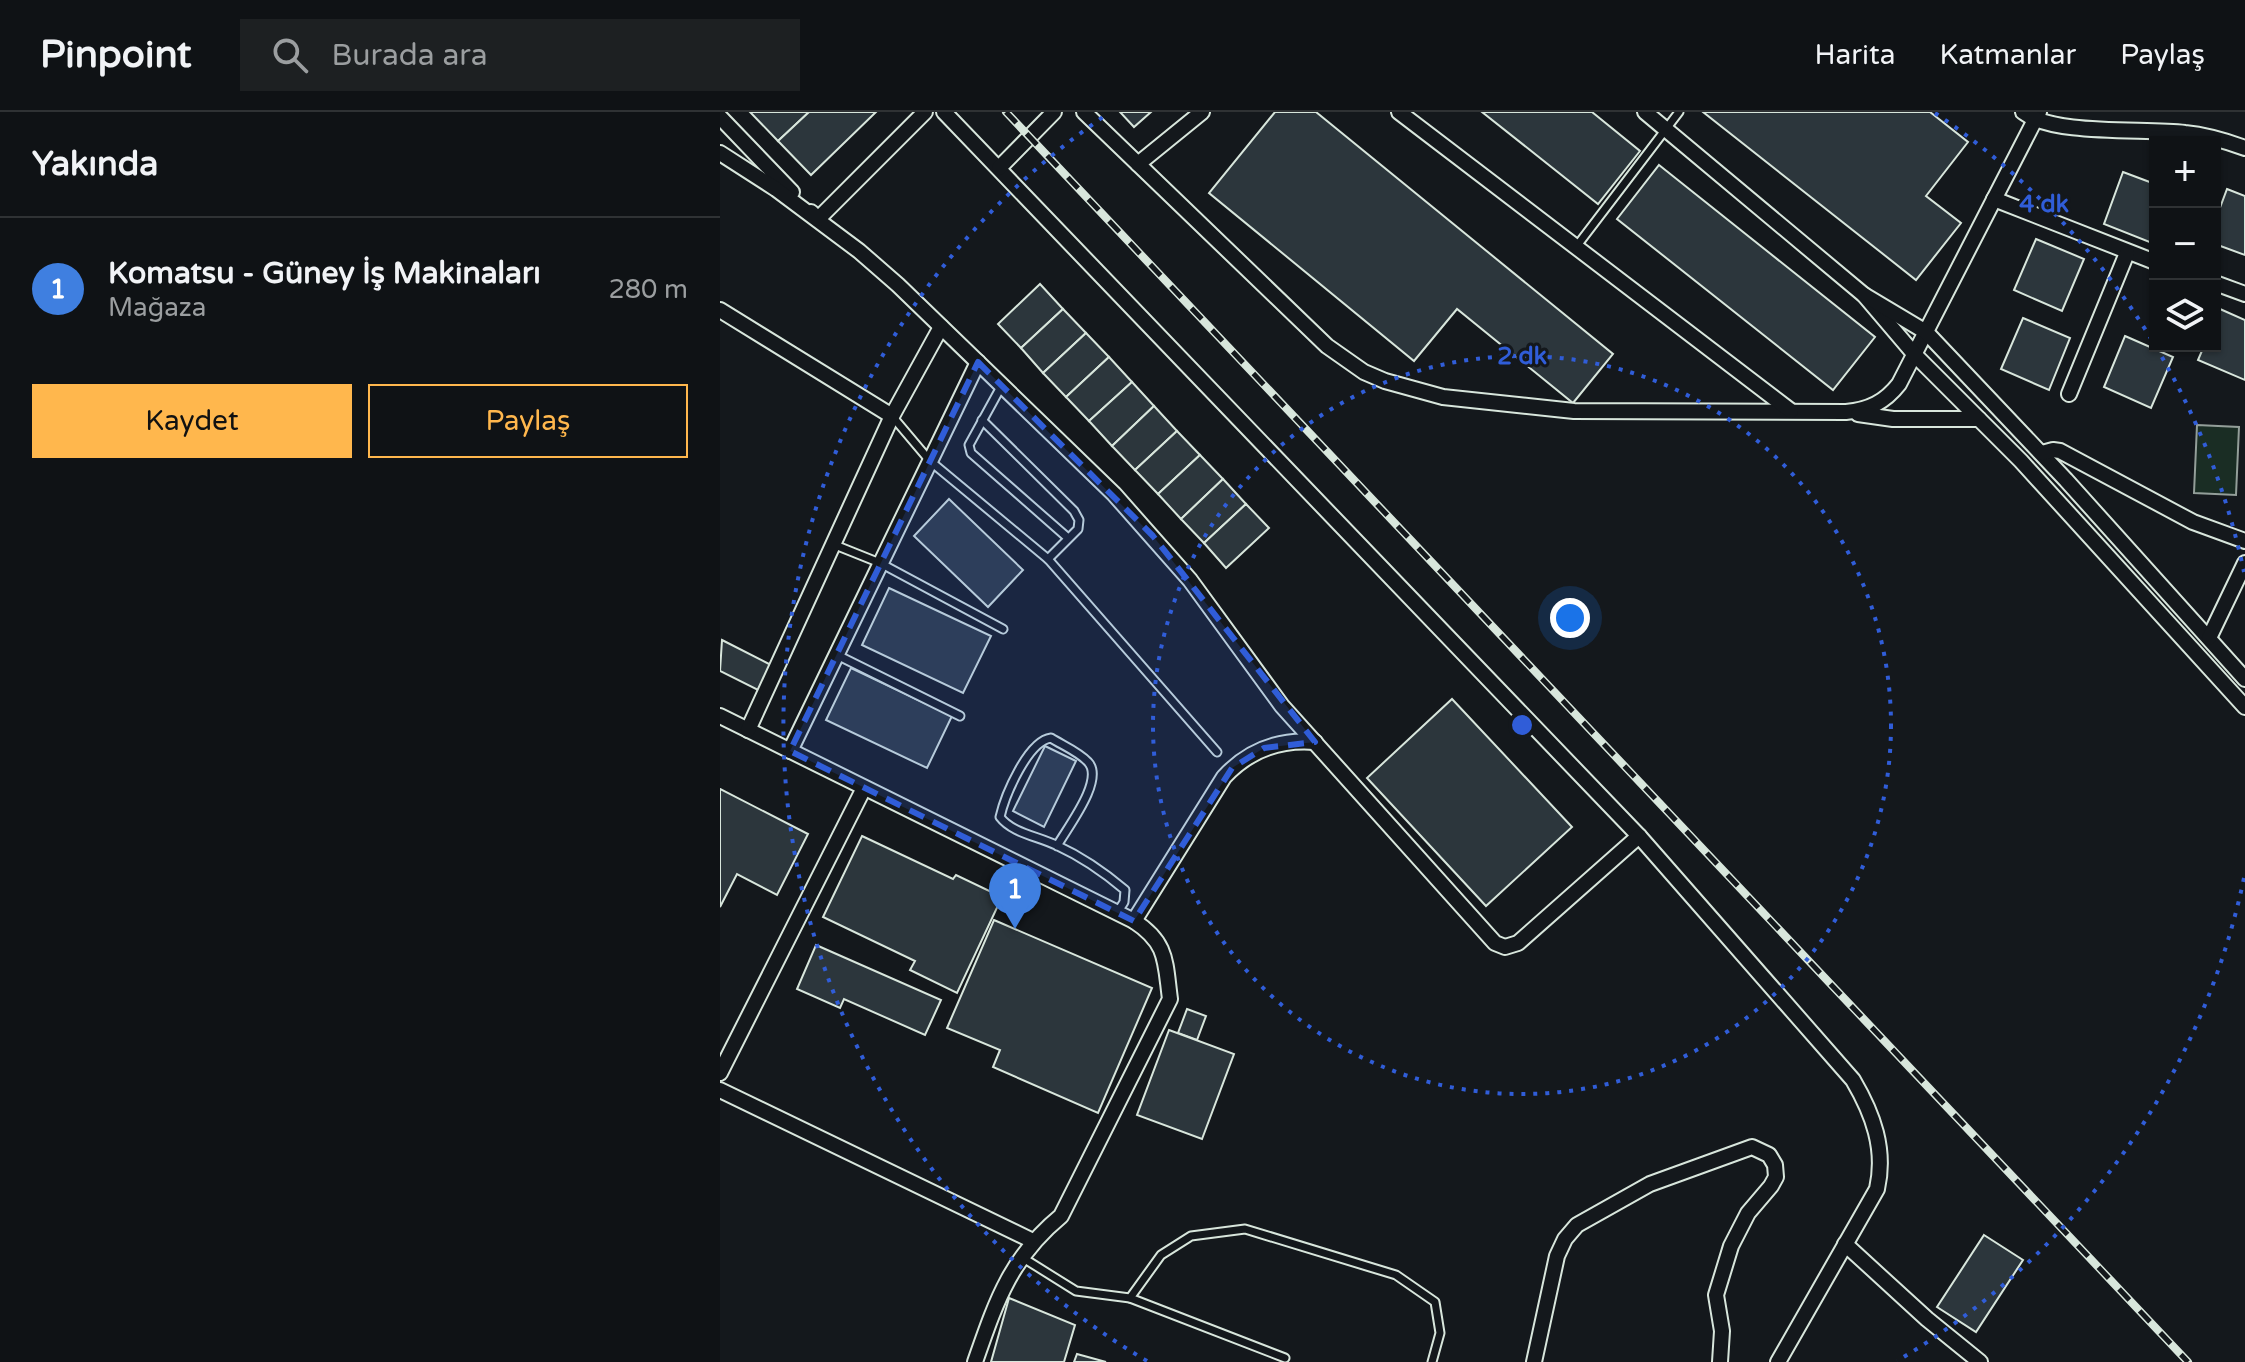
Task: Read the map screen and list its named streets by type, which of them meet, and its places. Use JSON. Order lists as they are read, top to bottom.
{
  "page": {
    "header": "Pinpoint",
    "search": "Burada ara",
    "nav": ["Harita", "Katmanlar", "Paylaş"],
    "heading": "Yakında",
    "map_buttons": ["+", "−"],
    "list": [
      {
        "mark": "1",
        "name": "Komatsu - Güney İş Makinaları",
        "note": "Mağaza",
        "value": "280 m"
      }
    ],
    "buttons": ["Kaydet", "Paylaş"],
    "pins": "1"
  },
  "rings": ["4 dk", "2 dk"]
}
